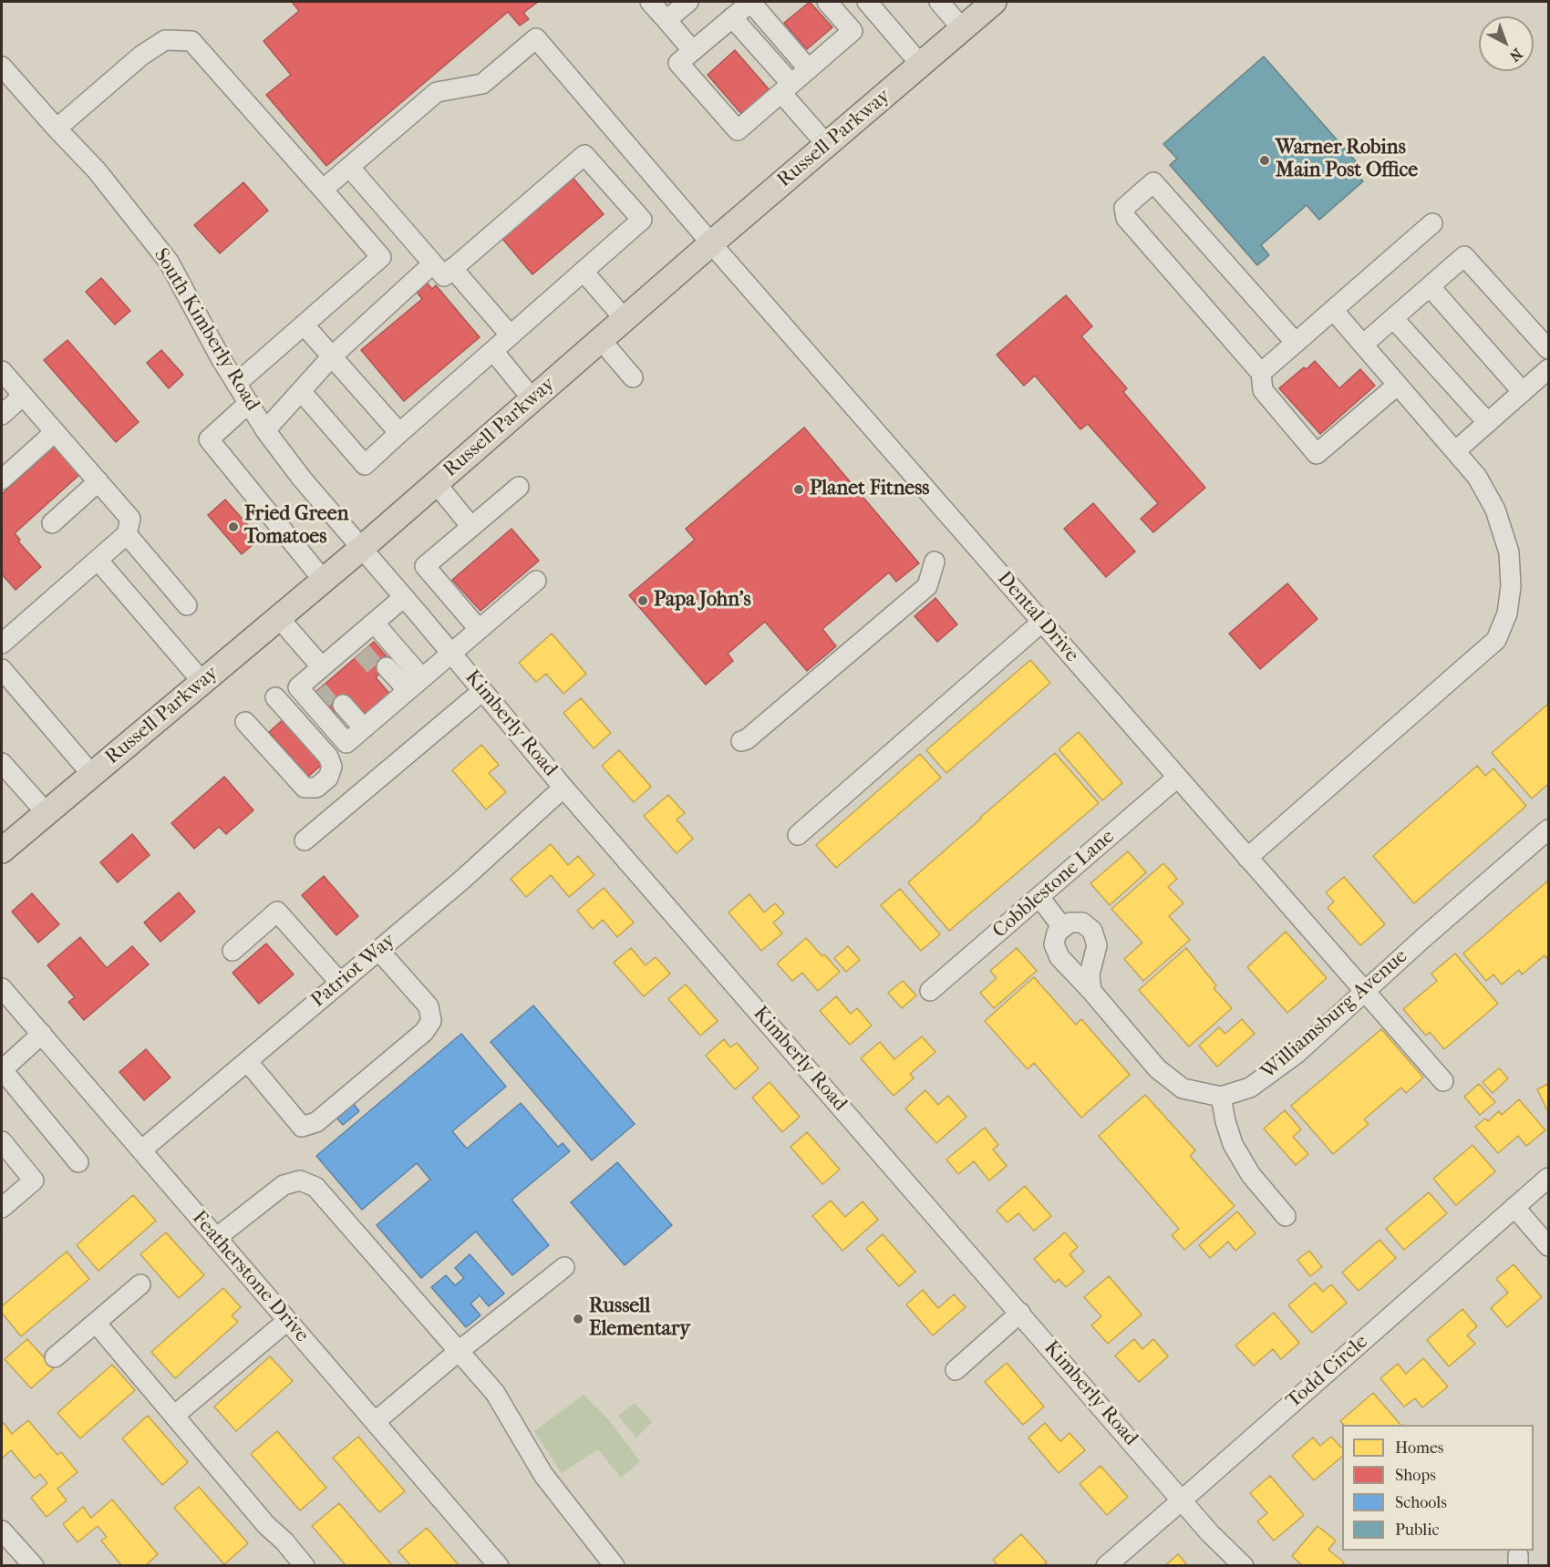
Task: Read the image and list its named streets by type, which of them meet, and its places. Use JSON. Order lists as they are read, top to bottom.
{
  "streets": {
    "main road": ["Russell Parkway"],
    "street": [
      "South Kimberly Road",
      "Dental Drive",
      "Kimberly Road",
      "Cobblestone Lane",
      "Patriot Way",
      "Williamsburg Avenue",
      "Featherstone Drive",
      "Todd Circle"
    ]
  },
  "crossings": [
    ["Russell Parkway", "South Kimberly Road"],
    ["Russell Parkway", "Dental Drive"],
    ["Russell Parkway", "Kimberly Road"],
    ["South Kimberly Road", "Kimberly Road"],
    ["Dental Drive", "Cobblestone Lane"],
    ["Dental Drive", "Williamsburg Avenue"],
    ["Kimberly Road", "Patriot Way"],
    ["Kimberly Road", "Todd Circle"],
    ["Patriot Way", "Featherstone Drive"]
  ],
  "places": [
    "Warner Robins Main Post Office",
    "Planet Fitness",
    "Fried Green Tomatoes",
    "Papa John's",
    "Russell Elementary"
  ],
  "legend": [
    "Homes",
    "Shops",
    "Schools",
    "Public"
  ],
  "north": "bottom right"
}
